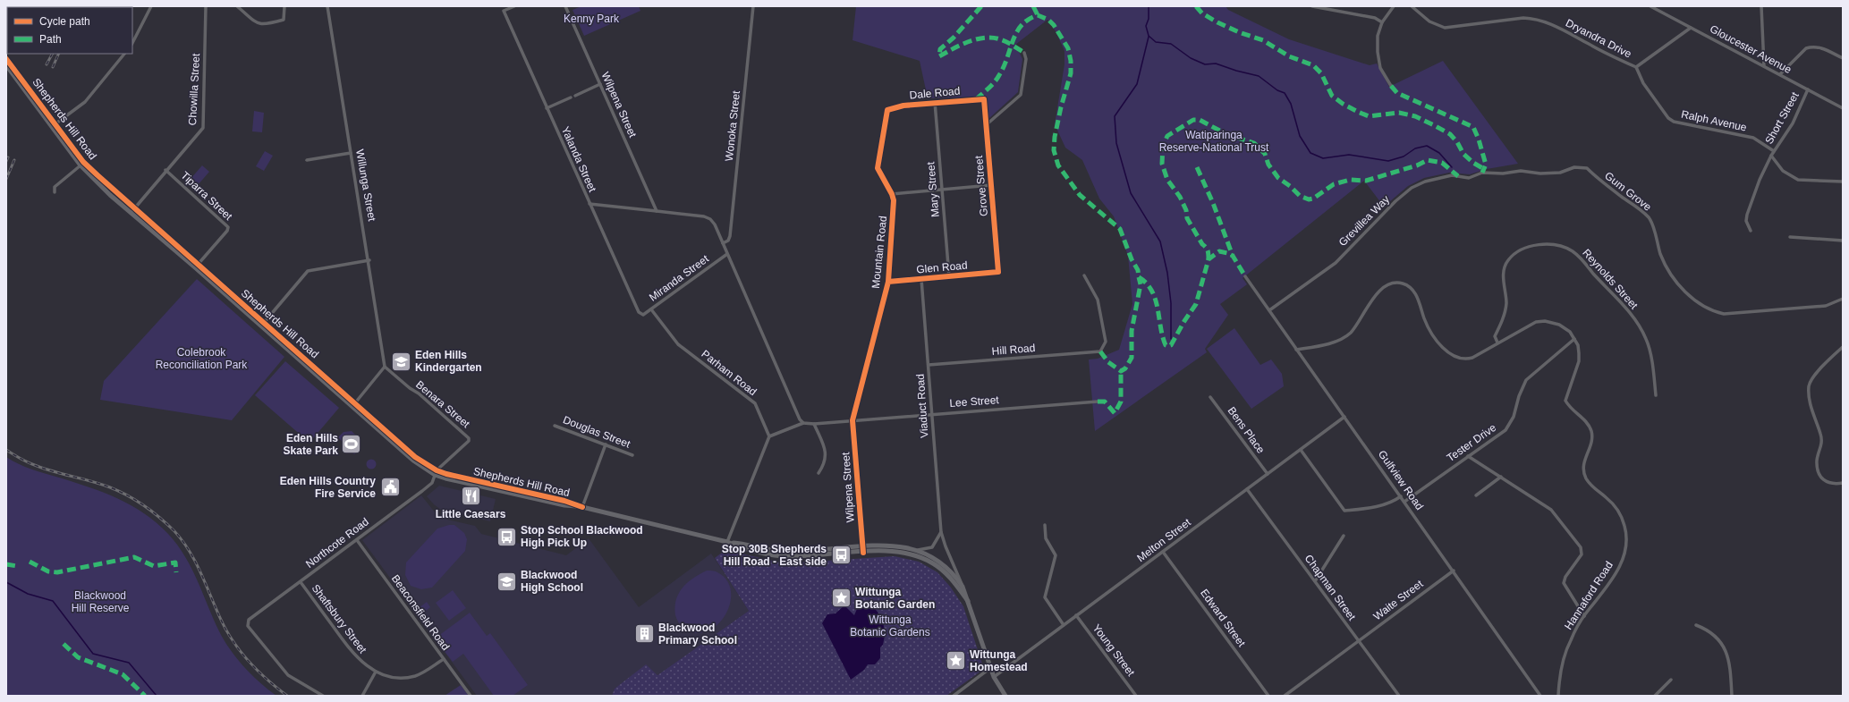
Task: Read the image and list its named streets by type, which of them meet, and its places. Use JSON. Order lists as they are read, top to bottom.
{
  "streets": {
    "main road": ["Shepherds Hill Road"],
    "street": [
      "Dryandra Drive",
      "Gloucester Avenue",
      "Chowilla Street",
      "Dale Road",
      "Wilpena Street",
      "Short Street",
      "Ralph Avenue",
      "Wonoka Street",
      "Yalanda Street",
      "Willunga Street",
      "Grove Street",
      "Mary Street",
      "Gum Grove",
      "Tiparra Street",
      "Grevillea Way",
      "Mountain Road",
      "Glen Road",
      "Miranda Street",
      "Reynolds Street",
      "Hill Road",
      "Parham Road",
      "Lee Street",
      "Benara Street",
      "Viaduct Road",
      "Bens Place",
      "Douglas Street",
      "Tester Drive",
      "Gulfview Road",
      "Melton Street",
      "Northcote Road",
      "Chapman Street",
      "Hannaford Road",
      "Waite Street",
      "Beaconsfield Road",
      "Edward Street",
      "Shaftsbury Street",
      "Young Street"
    ]
  },
  "crossings": [
    ["Dryandra Drive", "Ralph Avenue"],
    ["Gloucester Avenue", "Short Street"],
    ["Chowilla Street", "Shepherds Hill Road"],
    ["Chowilla Street", "Tiparra Street"],
    ["Dale Road", "Grove Street"],
    ["Dale Road", "Mary Street"],
    ["Dale Road", "Mountain Road"],
    ["Wilpena Street", "Shepherds Hill Road"],
    ["Wilpena Street", "Mountain Road"],
    ["Wilpena Street", "Lee Street"],
    ["Short Street", "Ralph Avenue"],
    ["Shepherds Hill Road", "Tiparra Street"],
    ["Shepherds Hill Road", "Viaduct Road"],
    ["Shepherds Hill Road", "Melton Street"],
    ["Shepherds Hill Road", "Northcote Road"],
    ["Yalanda Street", "Miranda Street"],
    ["Willunga Street", "Benara Street"],
    ["Grove Street", "Glen Road"],
    ["Mary Street", "Glen Road"],
    ["Gum Grove", "Grevillea Way"],
    ["Grevillea Way", "Gulfview Road"],
    ["Mountain Road", "Glen Road"],
    ["Mountain Road", "Lee Street"],
    ["Glen Road", "Viaduct Road"],
    ["Miranda Street", "Parham Road"],
    ["Reynolds Street", "Hannaford Road"],
    ["Hill Road", "Viaduct Road"],
    ["Lee Street", "Viaduct Road"],
    ["Benara Street", "Northcote Road"],
    ["Bens Place", "Melton Street"],
    ["Tester Drive", "Gulfview Road"],
    ["Tester Drive", "Hannaford Road"],
    ["Gulfview Road", "Melton Street"],
    ["Gulfview Road", "Hannaford Road"],
    ["Gulfview Road", "Waite Street"],
    ["Melton Street", "Chapman Street"],
    ["Melton Street", "Edward Street"],
    ["Melton Street", "Young Street"],
    ["Northcote Road", "Beaconsfield Road"],
    ["Northcote Road", "Shaftsbury Street"],
    ["Chapman Street", "Waite Street"],
    ["Beaconsfield Road", "Shaftsbury Street"]
  ],
  "parks": [
    "Kenny Park",
    "Watiparinga Reserve-National Trust",
    "Colebrook Reconciliation Park",
    "Blackwood Hill Reserve",
    "Wittunga Botanic Gardens"
  ],
  "places": {
    "school or university": ["Eden Hills Kindergarten", "Blackwood High School"],
    "sports": ["Eden Hills Skate Park"],
    "public building": ["Eden Hills Country Fire Service"],
    "restaurant": ["Little Caesars"],
    "bus stop": ["Stop School Blackwood High Pick Up", "Stop 30B Shepherds Hill Road - East side"],
    "place": ["Wittunga Botanic Garden", "Wittunga Homestead"],
    "building": ["Blackwood Primary School"]
  },
  "legend": ["Cycle path", "Path"]
}
